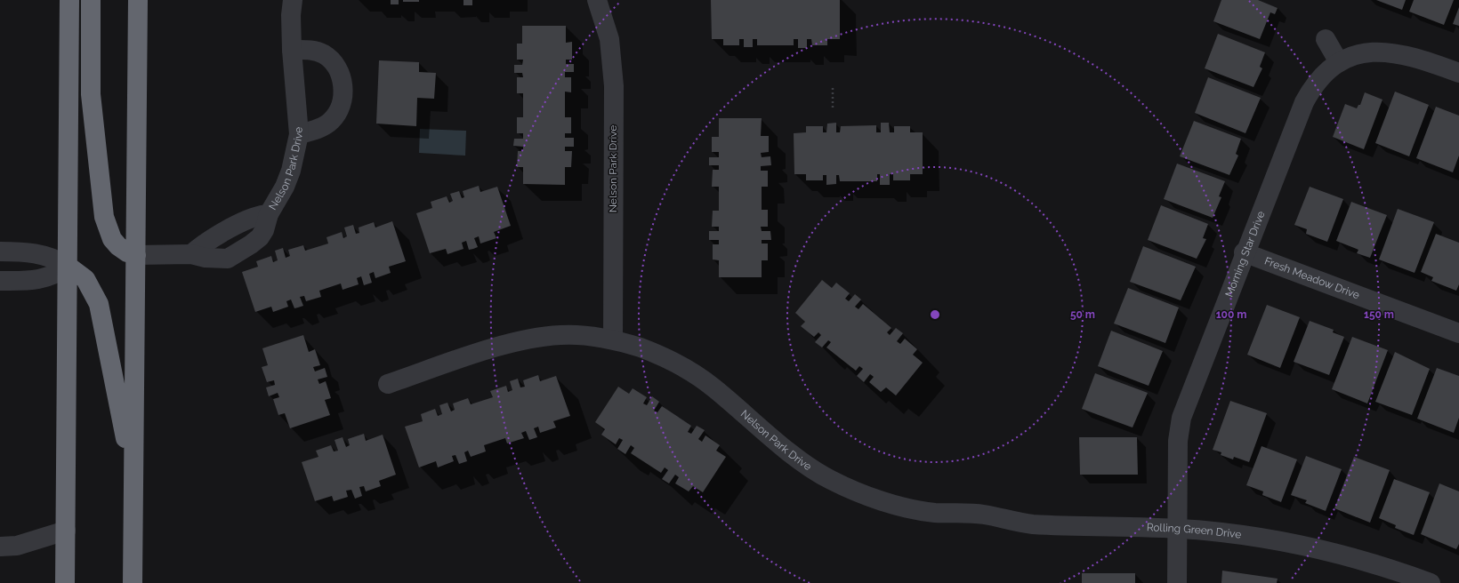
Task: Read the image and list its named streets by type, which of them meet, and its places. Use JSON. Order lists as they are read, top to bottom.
{
  "streets": {
    "street": [
      "Nelson Park Drive",
      "Morning Star Drive",
      "Fresh Meadow Drive",
      "Rolling Green Drive"
    ]
  },
  "crossings": [
    ["Nelson Park Drive", "Rolling Green Drive"],
    ["Morning Star Drive", "Fresh Meadow Drive"],
    ["Morning Star Drive", "Rolling Green Drive"]
  ],
  "rings": ["50 m", "100 m", "150 m"]
}
